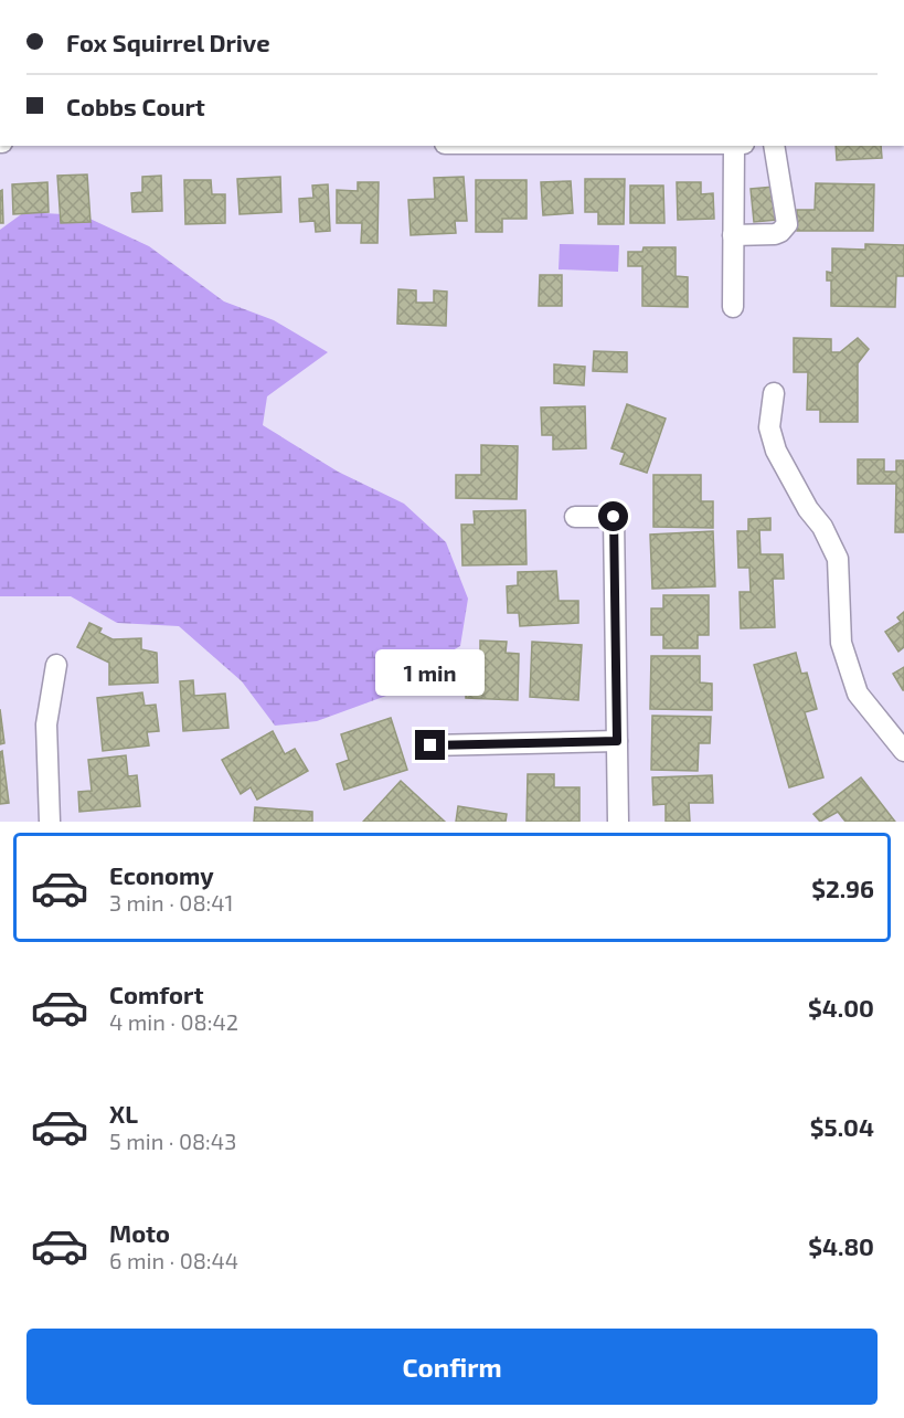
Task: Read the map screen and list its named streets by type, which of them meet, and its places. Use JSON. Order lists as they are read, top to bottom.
{
  "page": {
    "banner": ["Fox Squirrel Drive", "Cobbs Court"],
    "bubble": "1 min",
    "list": [
      {
        "name": "Economy",
        "note": "3 min · 08:41",
        "value": "$2.96"
      },
      {
        "name": "Comfort",
        "note": "4 min · 08:42",
        "value": "$4.00"
      },
      {
        "name": "XL",
        "note": "5 min · 08:43",
        "value": "$5.04"
      },
      {
        "name": "Moto",
        "note": "6 min · 08:44",
        "value": "$4.80"
      }
    ],
    "buttons": "Confirm"
  }
}
